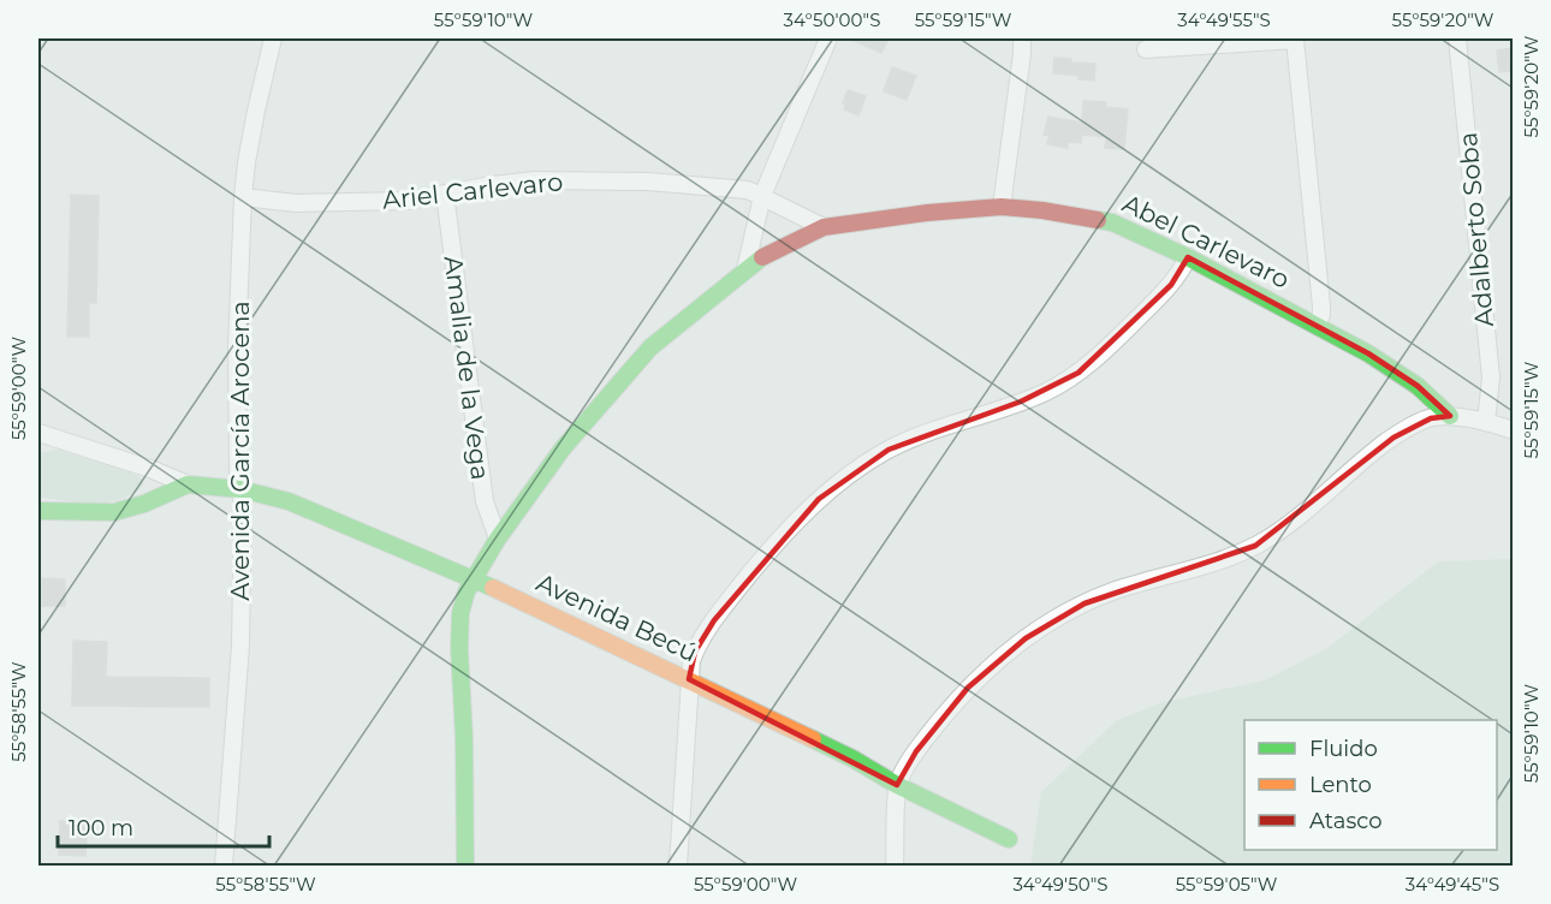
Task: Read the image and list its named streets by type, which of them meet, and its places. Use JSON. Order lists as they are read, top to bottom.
{
  "streets": {
    "street": [
      "Ariel Carlevaro",
      "Adalberto Soba",
      "Abel Carlevaro",
      "Amalia de la Vega",
      "Avenida García Arocena",
      "Avenida Becú"
    ]
  },
  "crossings": [
    ["Ariel Carlevaro", "Abel Carlevaro"],
    ["Ariel Carlevaro", "Amalia de la Vega"],
    ["Ariel Carlevaro", "Avenida García Arocena"],
    ["Abel Carlevaro", "Amalia de la Vega"],
    ["Abel Carlevaro", "Avenida Becú"],
    ["Avenida García Arocena", "Avenida Becú"]
  ],
  "legend": ["Fluido", "Lento", "Atasco"],
  "scale_bar": "100 m",
  "coordinates": [
    "55°59'10\"W",
    "34°50'00\"S",
    "55°59'15\"W",
    "34°49'55\"S",
    "55°59'20\"W",
    "55°59'00\"W",
    "55°58'55\"W",
    "34°49'50\"S",
    "55°59'05\"W",
    "34°49'45\"S"
  ]
}
